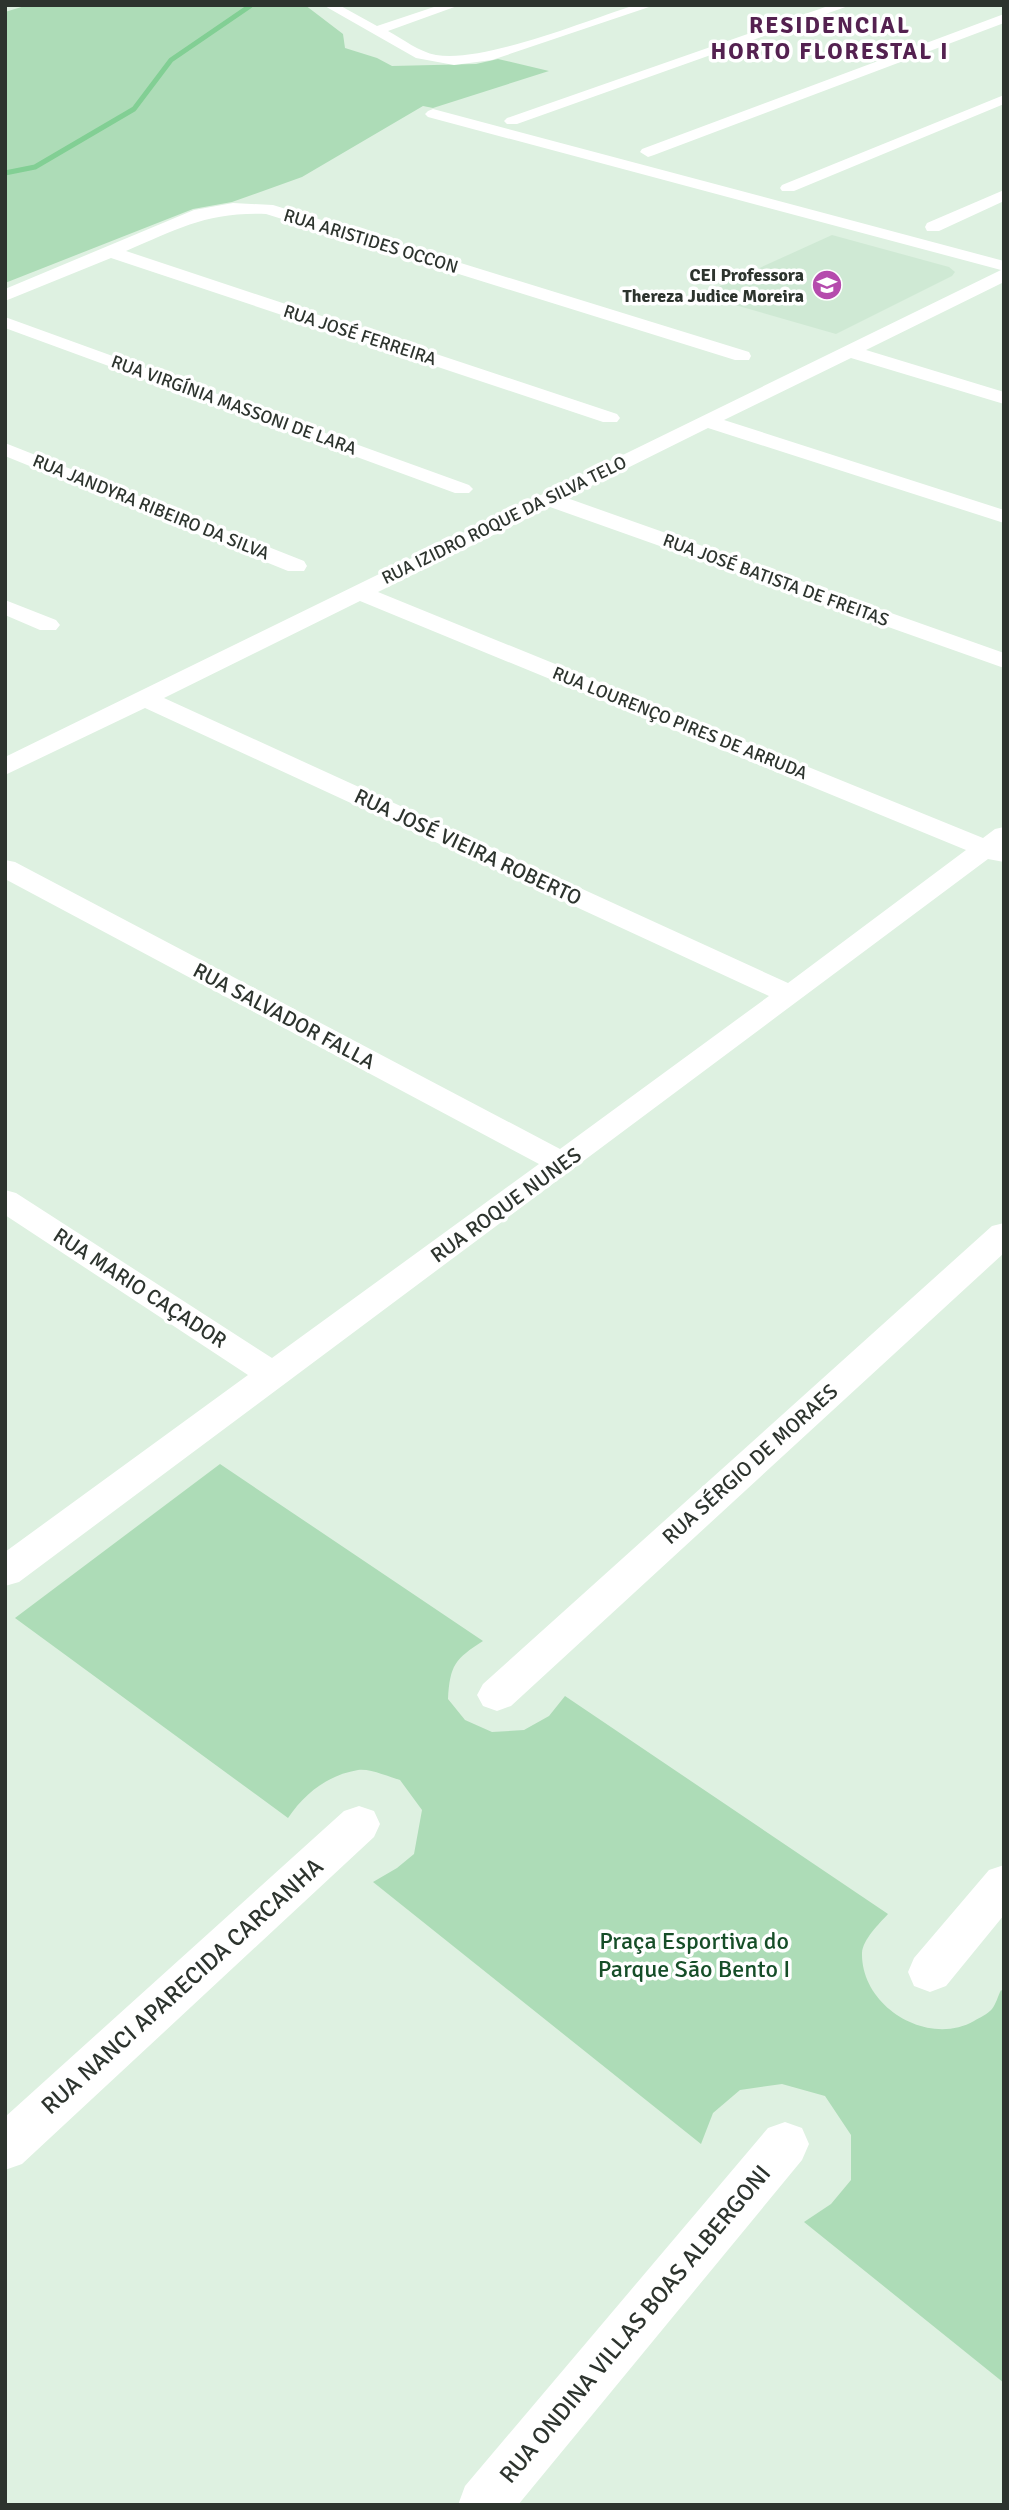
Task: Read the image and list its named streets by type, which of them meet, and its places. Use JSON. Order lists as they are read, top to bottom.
{
  "streets": {
    "street": [
      "RUA ARISTIDES OCCON",
      "RUA JOSÉ FERREIRA",
      "RUA VIRGÍNIA MASSONI DE LARA",
      "RUA JANDYRA RIBEIRO DA SILVA",
      "RUA IZIDRO ROQUE DA SILVA TELO",
      "RUA JOSÉ BATISTA DE FREITAS",
      "RUA LOURENÇO PIRES DE ARRUDA",
      "RUA JOSÉ VIEIRA ROBERTO",
      "RUA SALVADOR FALLA",
      "RUA ROQUE NUNES",
      "RUA MARIO CAÇADOR",
      "RUA SÉRGIO DE MORAES",
      "RUA NANCI APARECIDA CARCANHA",
      "RUA ONDINA VILLAS BOAS ALBERGONI"
    ]
  },
  "crossings": [
    ["RUA ARISTIDES OCCON", "RUA JOSÉ FERREIRA"],
    ["RUA IZIDRO ROQUE DA SILVA TELO", "RUA JOSÉ BATISTA DE FREITAS"],
    ["RUA IZIDRO ROQUE DA SILVA TELO", "RUA LOURENÇO PIRES DE ARRUDA"],
    ["RUA IZIDRO ROQUE DA SILVA TELO", "RUA JOSÉ VIEIRA ROBERTO"],
    ["RUA LOURENÇO PIRES DE ARRUDA", "RUA ROQUE NUNES"],
    ["RUA JOSÉ VIEIRA ROBERTO", "RUA ROQUE NUNES"],
    ["RUA SALVADOR FALLA", "RUA ROQUE NUNES"],
    ["RUA ROQUE NUNES", "RUA MARIO CAÇADOR"]
  ],
  "districts": ["RESIDENCIAL HORTO FLORESTAL I"],
  "parks": ["Praça Esportiva do Parque São Bento I"],
  "places": {
    "school or university": ["CEI Professora Thereza Judice Moreira"]
  }
}
